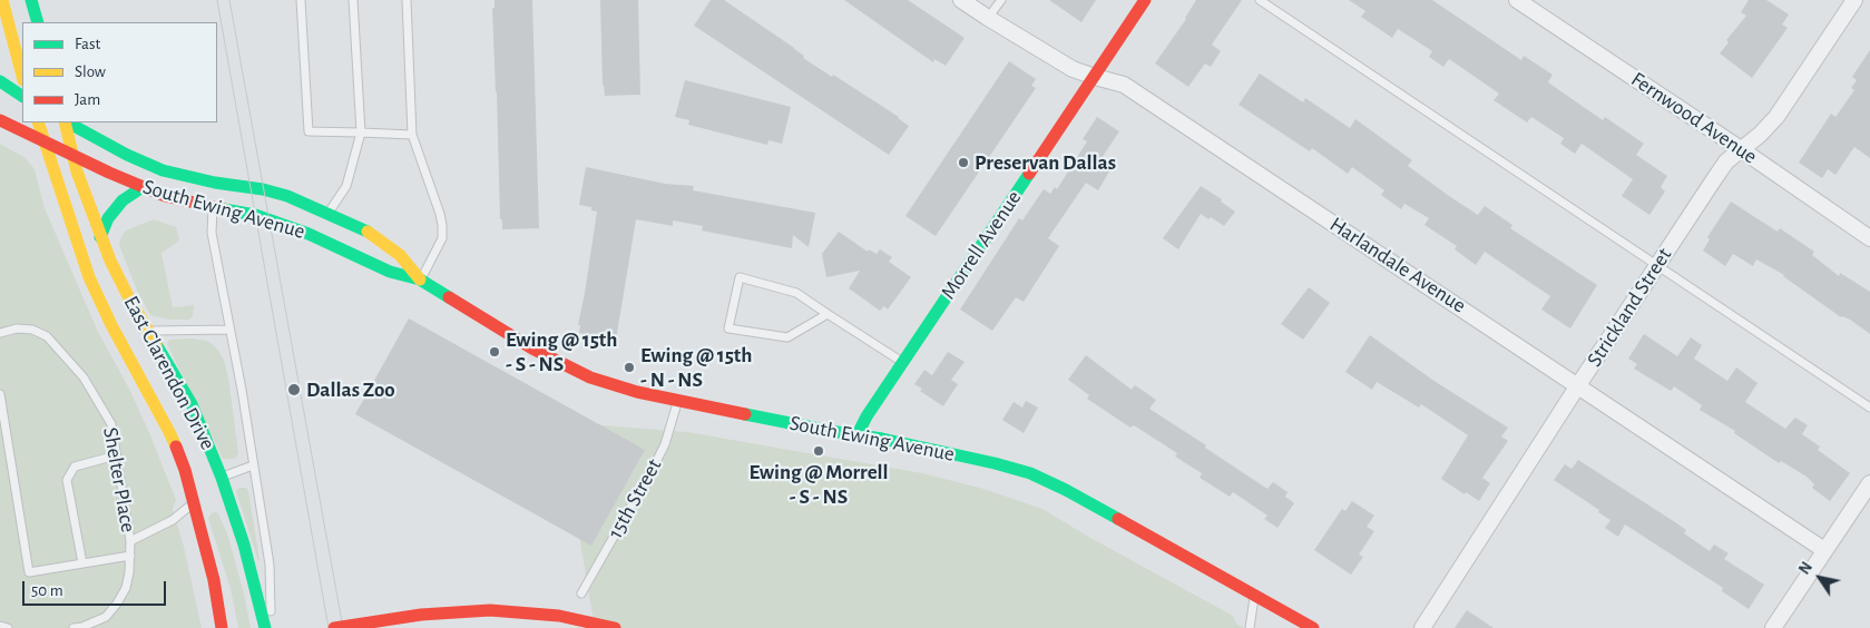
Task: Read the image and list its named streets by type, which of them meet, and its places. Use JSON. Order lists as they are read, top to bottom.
{
  "streets": {
    "street": [
      "Fernwood Avenue",
      "South Ewing Avenue",
      "Morrell Avenue",
      "Harlandale Avenue",
      "Strickland Street",
      "East Clarendon Drive"
    ],
    "lane": ["Shelter Place", "15th Street"]
  },
  "crossings": [
    ["Fernwood Avenue", "Strickland Street"],
    ["South Ewing Avenue", "Morrell Avenue"],
    ["South Ewing Avenue", "East Clarendon Drive"],
    ["South Ewing Avenue", "15th Street"],
    ["Morrell Avenue", "Harlandale Avenue"],
    ["Harlandale Avenue", "Strickland Street"]
  ],
  "places": [
    "Preservan Dallas",
    "Ewing @ 15th - S - NS",
    "Ewing @ 15th - N - NS",
    "Dallas Zoo",
    "Ewing @ Morrell - S - NS"
  ],
  "legend": ["Fast", "Slow", "Jam"],
  "scale_bar": "50 m",
  "north": "top left"
}
